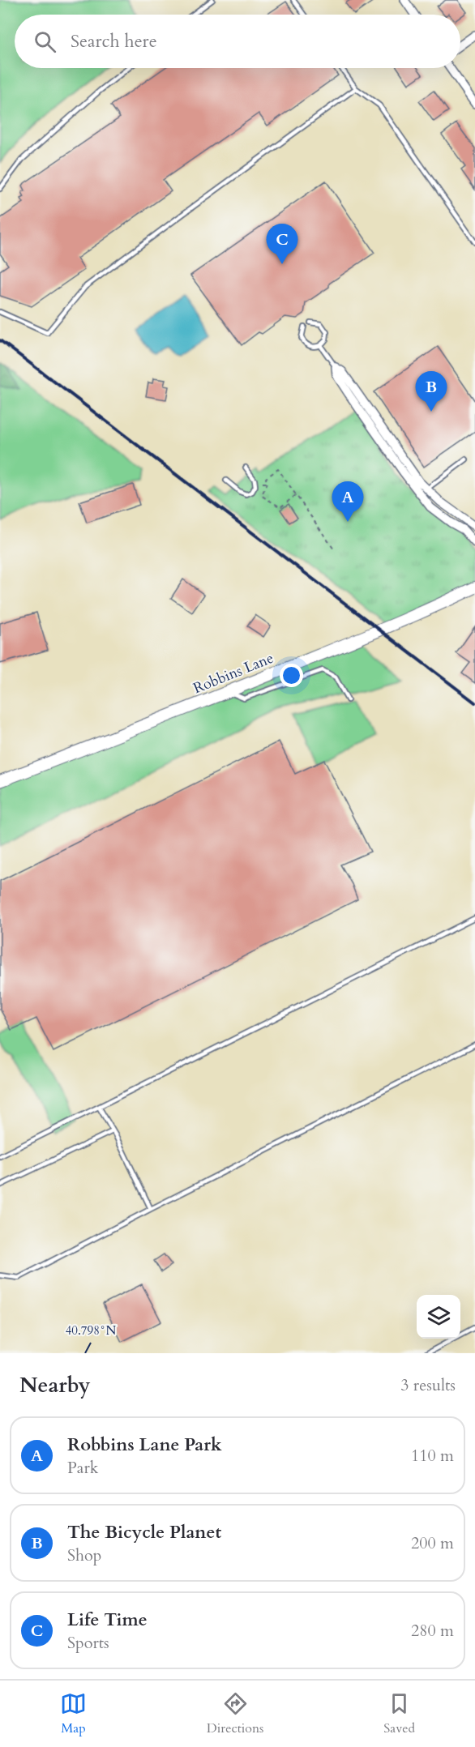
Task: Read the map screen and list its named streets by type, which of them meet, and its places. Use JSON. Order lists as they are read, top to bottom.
{
  "streets": {
    "street": ["Robbins Lane"]
  },
  "page": {
    "search": "Search here",
    "pins": ["C", "B", "A"],
    "heading": ["Nearby", "3 results"],
    "list": [
      {
        "mark": "A",
        "name": "Robbins Lane Park",
        "note": "Park",
        "value": "110 m"
      },
      {
        "mark": "B",
        "name": "The Bicycle Planet",
        "note": "Shop",
        "value": "200 m"
      },
      {
        "mark": "C",
        "name": "Life Time",
        "note": "Sports",
        "value": "280 m"
      }
    ],
    "nav": ["Map", "Directions", "Saved"]
  },
  "coordinates": ["40.798°N"]
}
